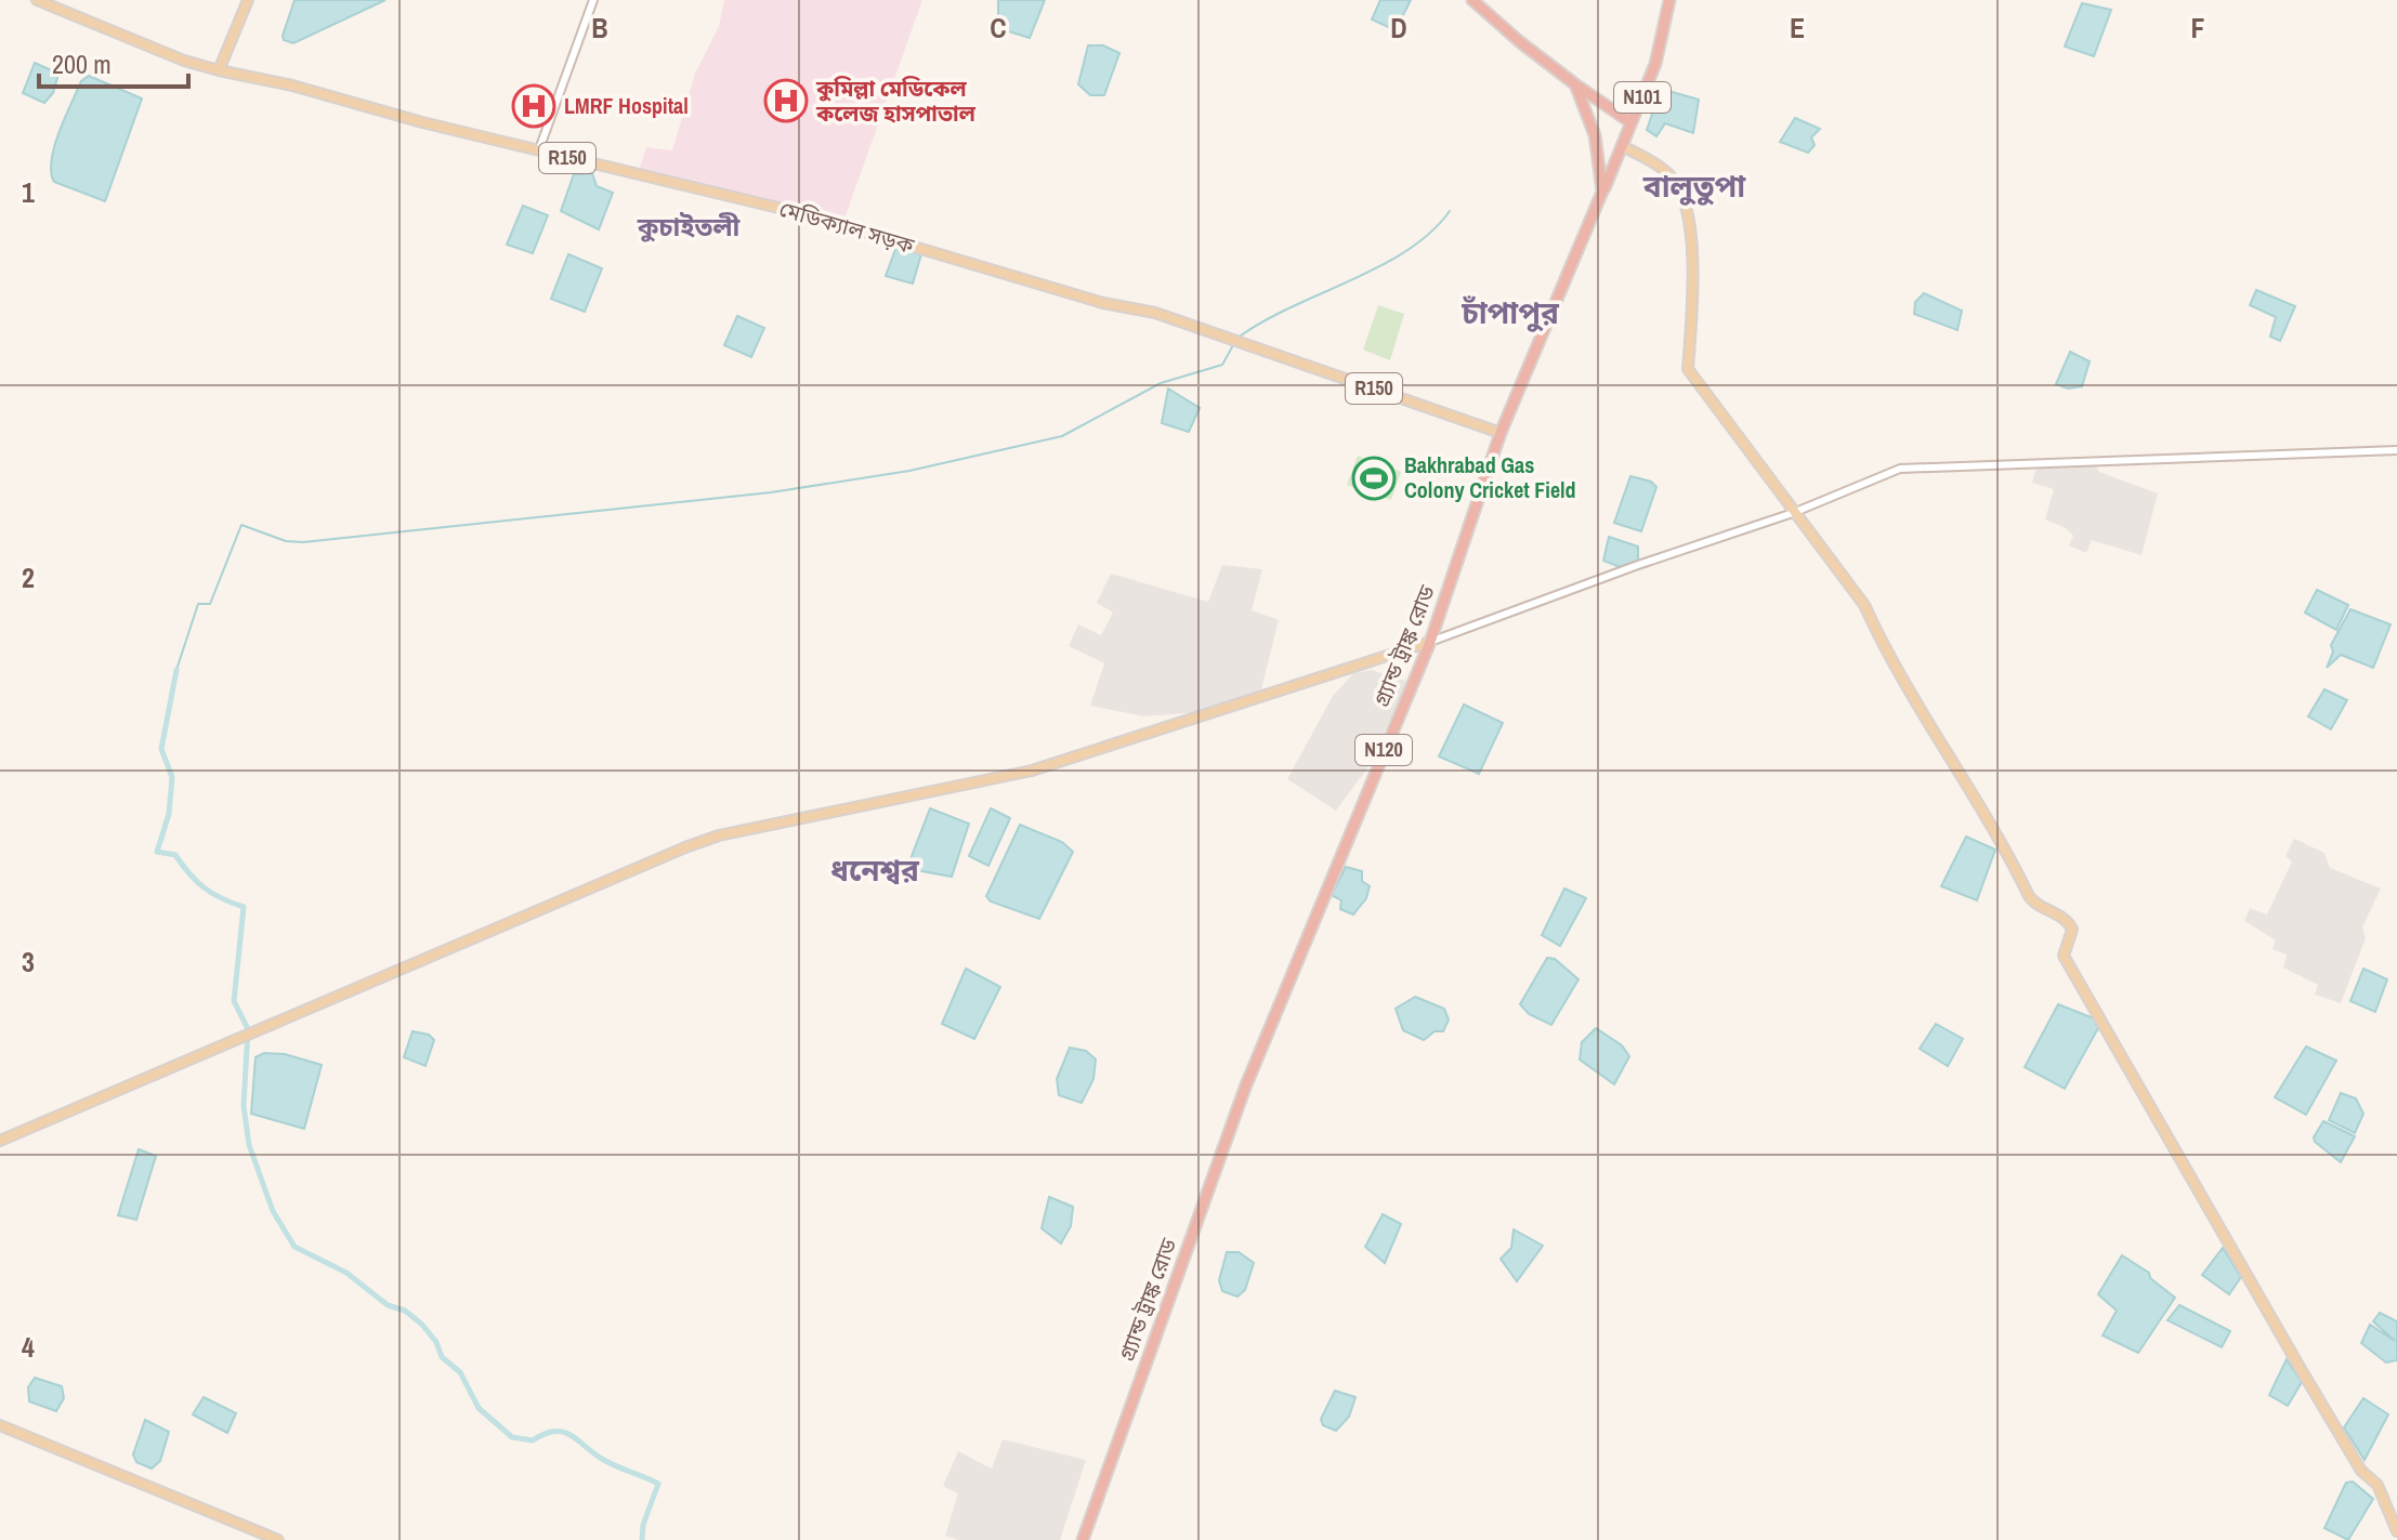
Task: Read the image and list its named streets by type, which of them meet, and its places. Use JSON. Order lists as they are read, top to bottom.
{
  "streets": {
    "highway": ["N101", "গ্র্যান্ড ট্রাঙ্ক রোড", "N120"],
    "main road": ["R150", "মেডিক্যাল সড়ক"]
  },
  "crossings": [
    ["N101", "গ্র্যান্ড ট্রাঙ্ক রোড"],
    ["মেডিক্যাল সড়ক", "গ্র্যান্ড ট্রাঙ্ক রোড"]
  ],
  "districts": [
    "বালুতুপা",
    "কুচাইতলী",
    "চাঁপাপুর",
    "ধনেশ্বর"
  ],
  "places": {
    "hospital": ["কুমিল্লা মেডিকেল কলেজ হাসপাতাল", "LMRF Hospital"],
    "sports": ["Bakhrabad Gas Colony Cricket Field"]
  },
  "scale_bar": "200 m",
  "grid": {
    "columns": [
      "B",
      "C",
      "D",
      "E",
      "F"
    ],
    "rows": [
      "1",
      "2",
      "3",
      "4"
    ]
  }
}
